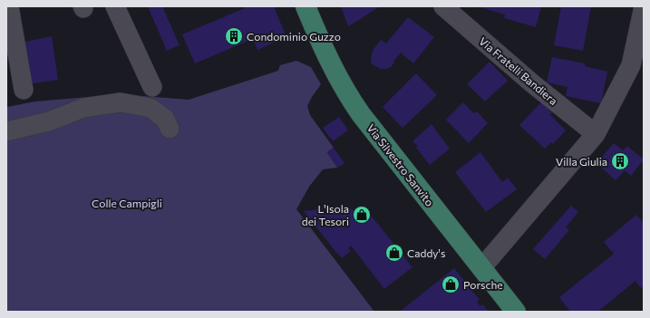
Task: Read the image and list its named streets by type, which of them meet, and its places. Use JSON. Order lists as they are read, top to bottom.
{
  "streets": {
    "main road": ["Via Silvestro Sanvito"],
    "street": ["Via Fratelli Bandiera"]
  },
  "parks": ["Colle Campigli"],
  "places": {
    "building": ["Condominio Guzzo", "Villa Giulia"],
    "shop": ["L'Isola dei Tesori", "Caddy's", "Porsche"]
  }
}
